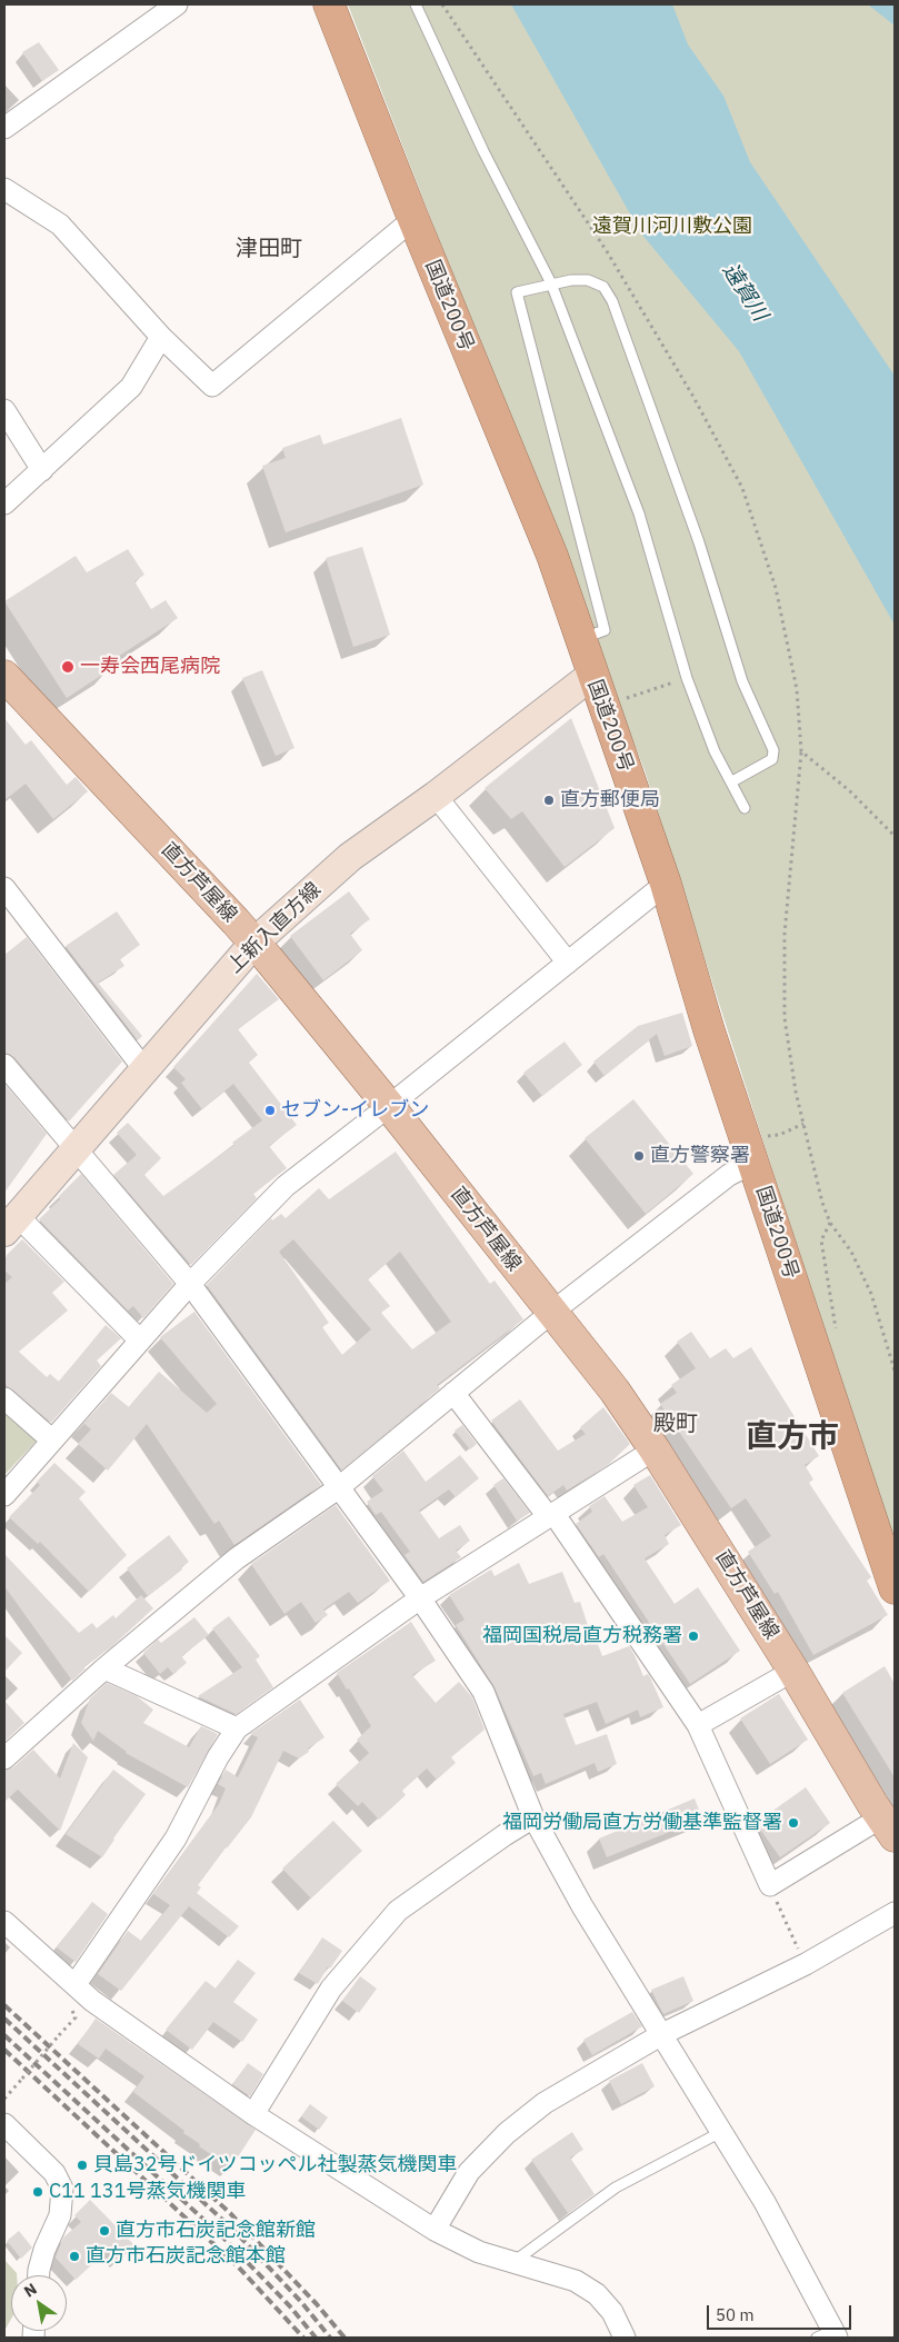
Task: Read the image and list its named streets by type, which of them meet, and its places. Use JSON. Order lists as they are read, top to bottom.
{
  "streets": {
    "highway": ["国道200号"],
    "main road": ["直方芦屋線", "上新入直方線"]
  },
  "crossings": [
    ["国道200号", "上新入直方線"],
    ["直方芦屋線", "上新入直方線"]
  ],
  "districts": ["津田町", "殿町", "直方市"],
  "water": ["遠賀川"],
  "parks": ["遠賀川河川敷公園"],
  "places": [
    "一寿会西尾病院",
    "直方郵便局",
    "セブン-イレブン",
    "直方警察署",
    "福岡国税局直方税務署",
    "福岡労働局直方労働基準監督署",
    "貝島32号ドイツコッペル社製蒸気機関車",
    "C11 131号蒸気機関車",
    "直方市石炭記念館新館",
    "直方市石炭記念館本館"
  ],
  "scale_bar": "50 m",
  "north": "top left"
}
